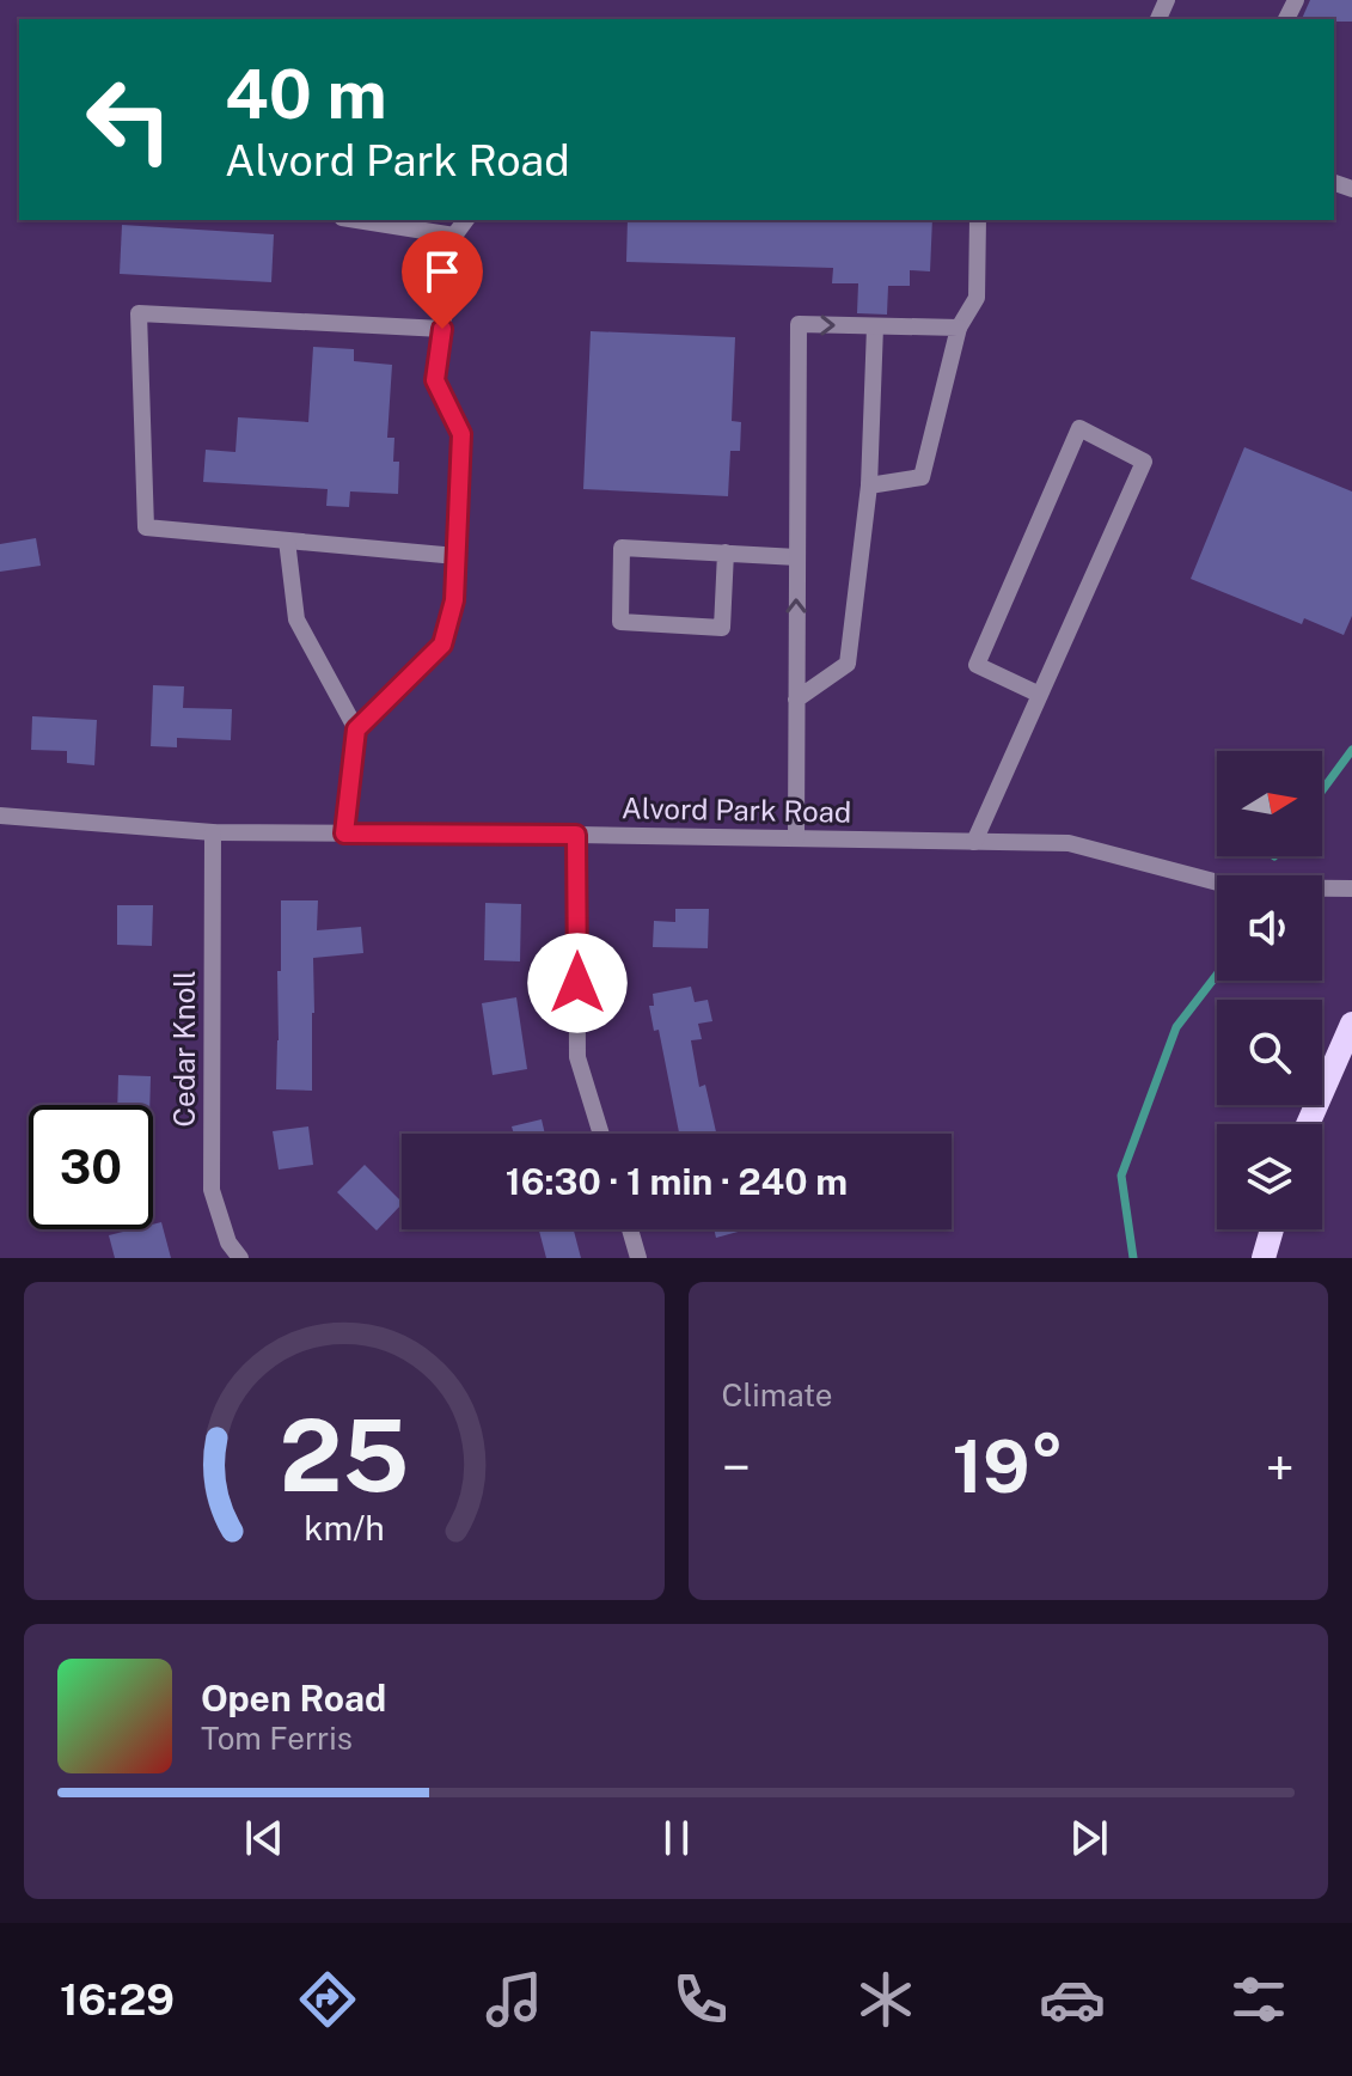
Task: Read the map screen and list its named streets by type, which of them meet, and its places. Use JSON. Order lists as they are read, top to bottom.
{
  "streets": {
    "street": ["Alvord Park Road", "Cedar Knoll"]
  },
  "crossings": [
    ["Alvord Park Road", "Cedar Knoll"]
  ],
  "north": "right",
  "page": {
    "turn": ["40 m", "Alvord Park Road"],
    "limit": "30",
    "trip": "16:30 · 1 min · 240 m",
    "tile": "Climate",
    "heat": ["−", "19°", "+"],
    "song": ["Open Road", "Tom Ferris"],
    "tabs": "16:29",
    "gauge": ["25", "km/h"]
  }
}
